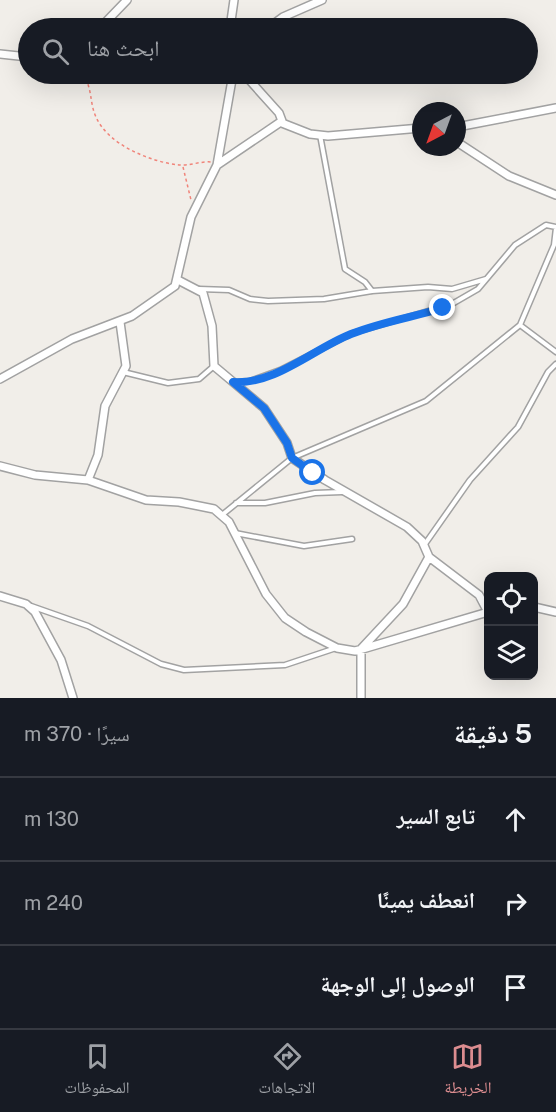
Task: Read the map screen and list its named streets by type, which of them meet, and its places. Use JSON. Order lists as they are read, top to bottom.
{
  "north": "bottom left",
  "page": {
    "search": "ابحث هنا",
    "heading": ["5 دقيقة", "سيرًا · 370 m"],
    "list": [
      ["تابع السير", "130 m"],
      ["انعطف يمينًا", "240 m"],
      "الوصول إلى الوجهة"
    ],
    "nav": ["الخريطة", "الاتجاهات", "المحفوظات"]
  }
}
